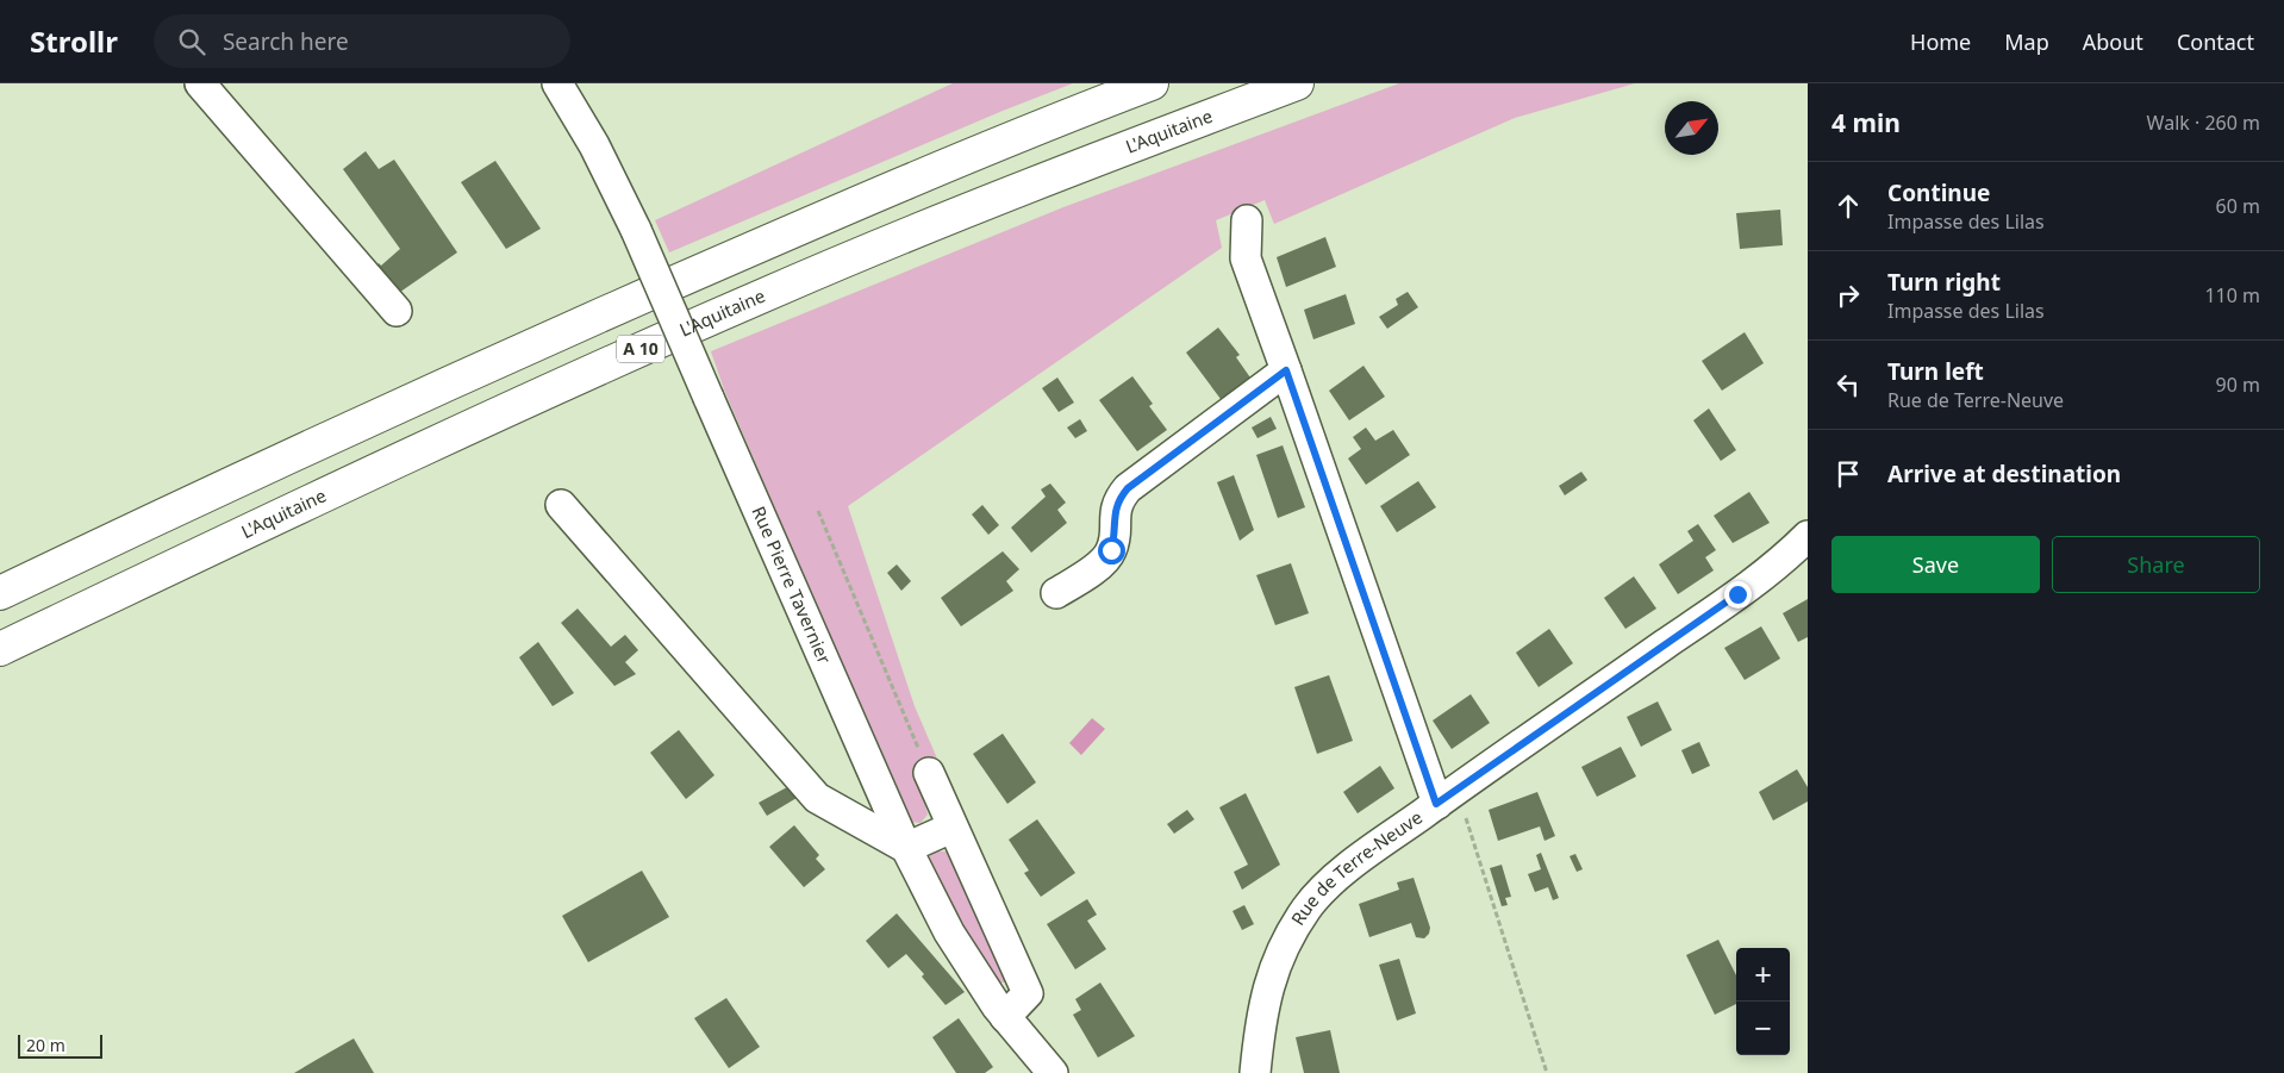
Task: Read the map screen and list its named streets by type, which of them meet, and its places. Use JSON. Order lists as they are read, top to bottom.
{
  "streets": {
    "highway": ["L'Aquitaine", "A 10"],
    "street": ["Rue Pierre Tavernier", "Rue de Terre-Neuve"]
  },
  "scale_bar": "20 m",
  "north": "top right",
  "page": {
    "header": "Strollr",
    "search": "Search here",
    "nav": [
      "Home",
      "Map",
      "About",
      "Contact"
    ],
    "heading": ["4 min", "Walk · 260 m"],
    "list": [
      ["Continue", "Impasse des Lilas", "60 m"],
      ["Turn right", "Impasse des Lilas", "110 m"],
      ["Turn left", "Rue de Terre-Neuve", "90 m"],
      "Arrive at destination"
    ],
    "buttons": ["Save", "Share"],
    "map_buttons": ["+", "−"],
    "scale": "20 m"
  }
}
